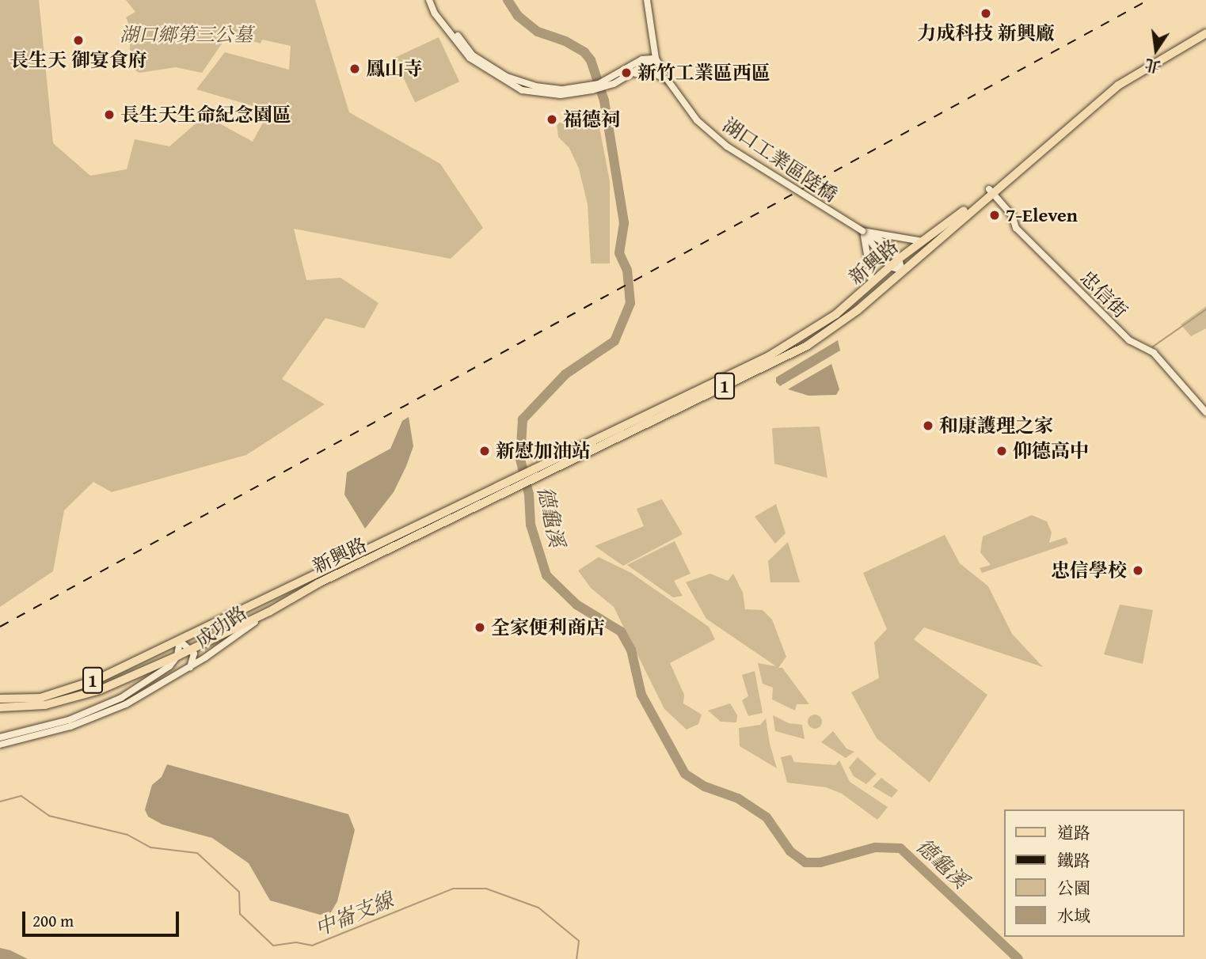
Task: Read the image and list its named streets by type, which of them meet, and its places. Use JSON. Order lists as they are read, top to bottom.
{
  "streets": {
    "main road": ["新興路", "1"],
    "street": ["湖口工業區陸橋", "忠信街", "成功路"]
  },
  "crossings": [
    ["湖口工業區陸橋", "新興路"],
    ["新興路", "忠信街"],
    ["新興路", "1"],
    ["新興路", "成功路"],
    ["1", "成功路"]
  ],
  "water": ["德龜溪", "中崙支線"],
  "parks": ["湖口鄉第三公墓"],
  "places": [
    "力成科技 新興廠",
    "長生天 御宴食府",
    "鳳山寺",
    "新竹工業區西區",
    "長生天生命紀念園區",
    "福德祠",
    "7-Eleven",
    "和康護理之家",
    "新慰加油站",
    "仰德高中",
    "忠信學校",
    "全家便利商店"
  ],
  "legend": [
    "道路",
    "鐵路",
    "公園",
    "水域"
  ],
  "scale_bar": "200 m",
  "north": "bottom"
}
